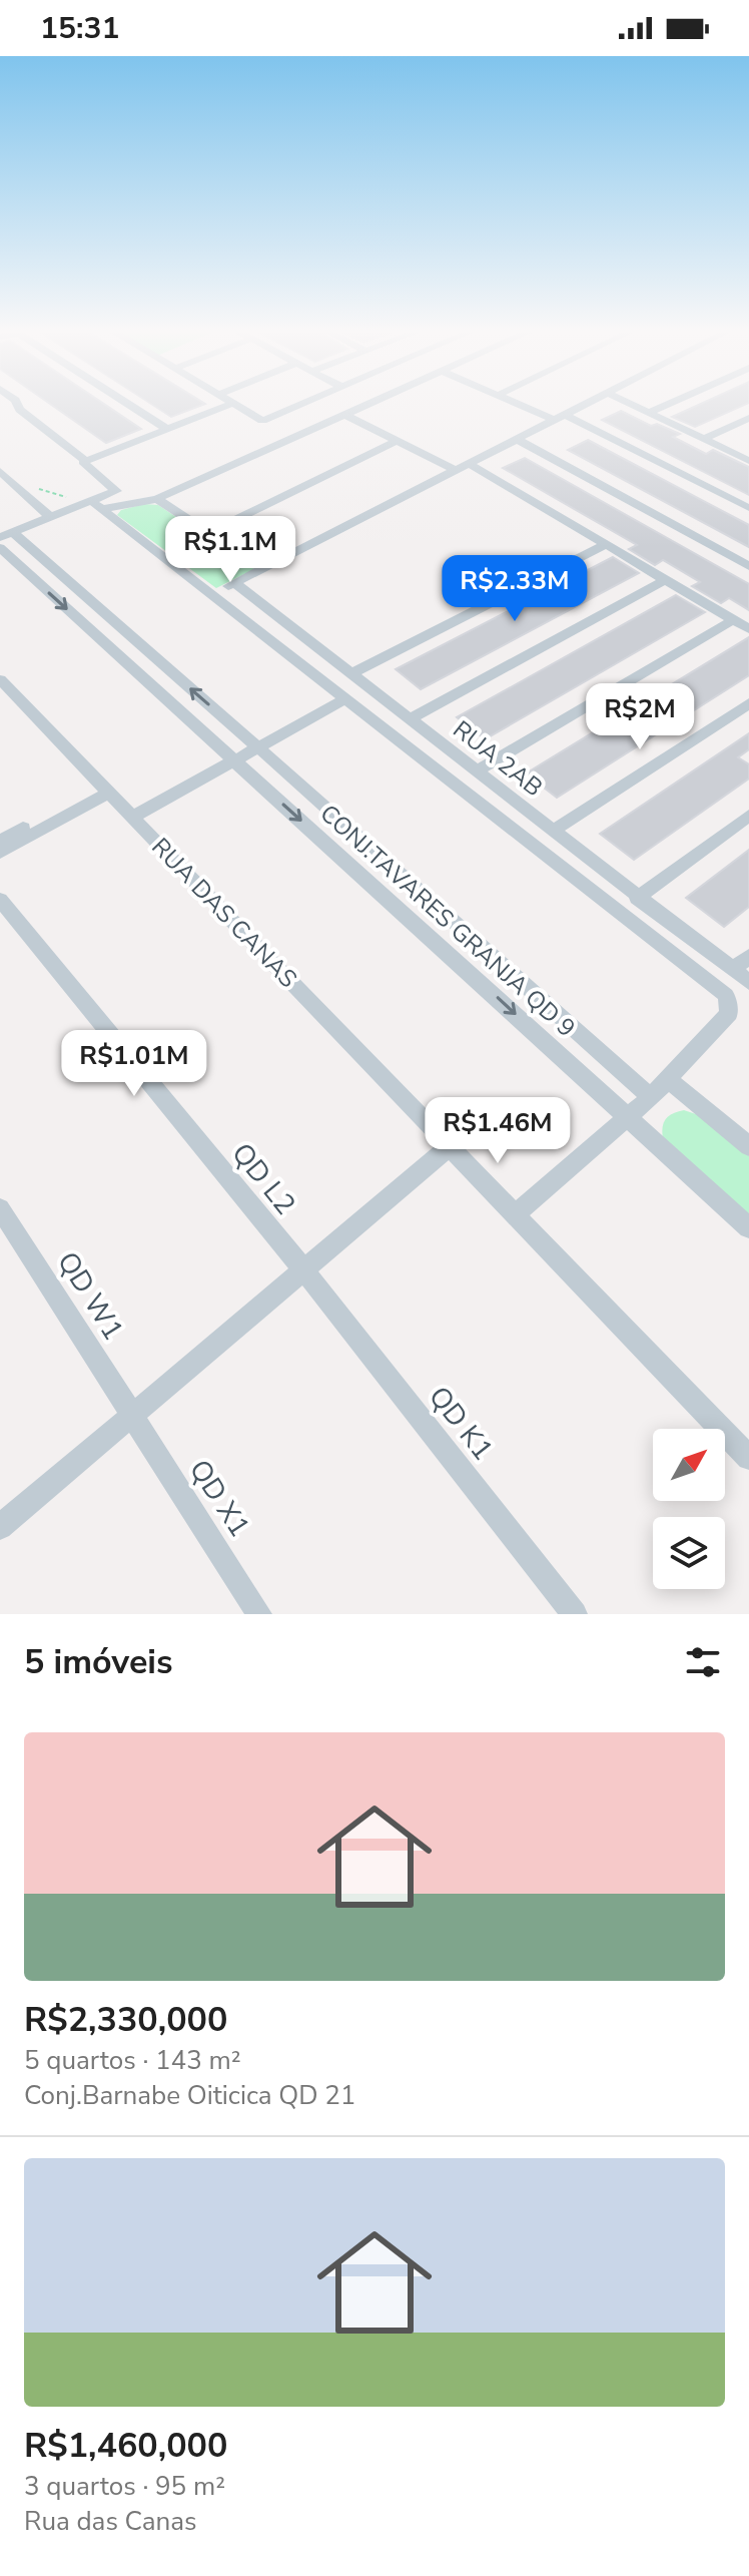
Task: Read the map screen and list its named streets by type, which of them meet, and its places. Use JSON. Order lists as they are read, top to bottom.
{
  "streets": {
    "street": [
      "RUA 2AB",
      "RUA DAS CANAS",
      "CONJ.TAVARES GRANJA QD 9",
      "QD L2",
      "QD W1",
      "QD K1",
      "QD X1"
    ]
  },
  "crossings": [
    ["QD L2", "QD K1"],
    ["QD W1", "QD X1"]
  ],
  "north": "top right",
  "page": {
    "status": "15:31",
    "price": [
      "R$1.1M",
      "R$2.33M",
      "R$2M",
      "R$1.01M",
      "R$1.46M"
    ],
    "heading": "5 imóveis",
    "list": [
      {
        "name": "R$2,330,000",
        "note": "5 quartos · 143 m² · Conj.Barnabe Oiticica QD 21"
      },
      {
        "name": "R$1,460,000",
        "note": "3 quartos · 95 m² · Rua das Canas"
      }
    ]
  }
}
